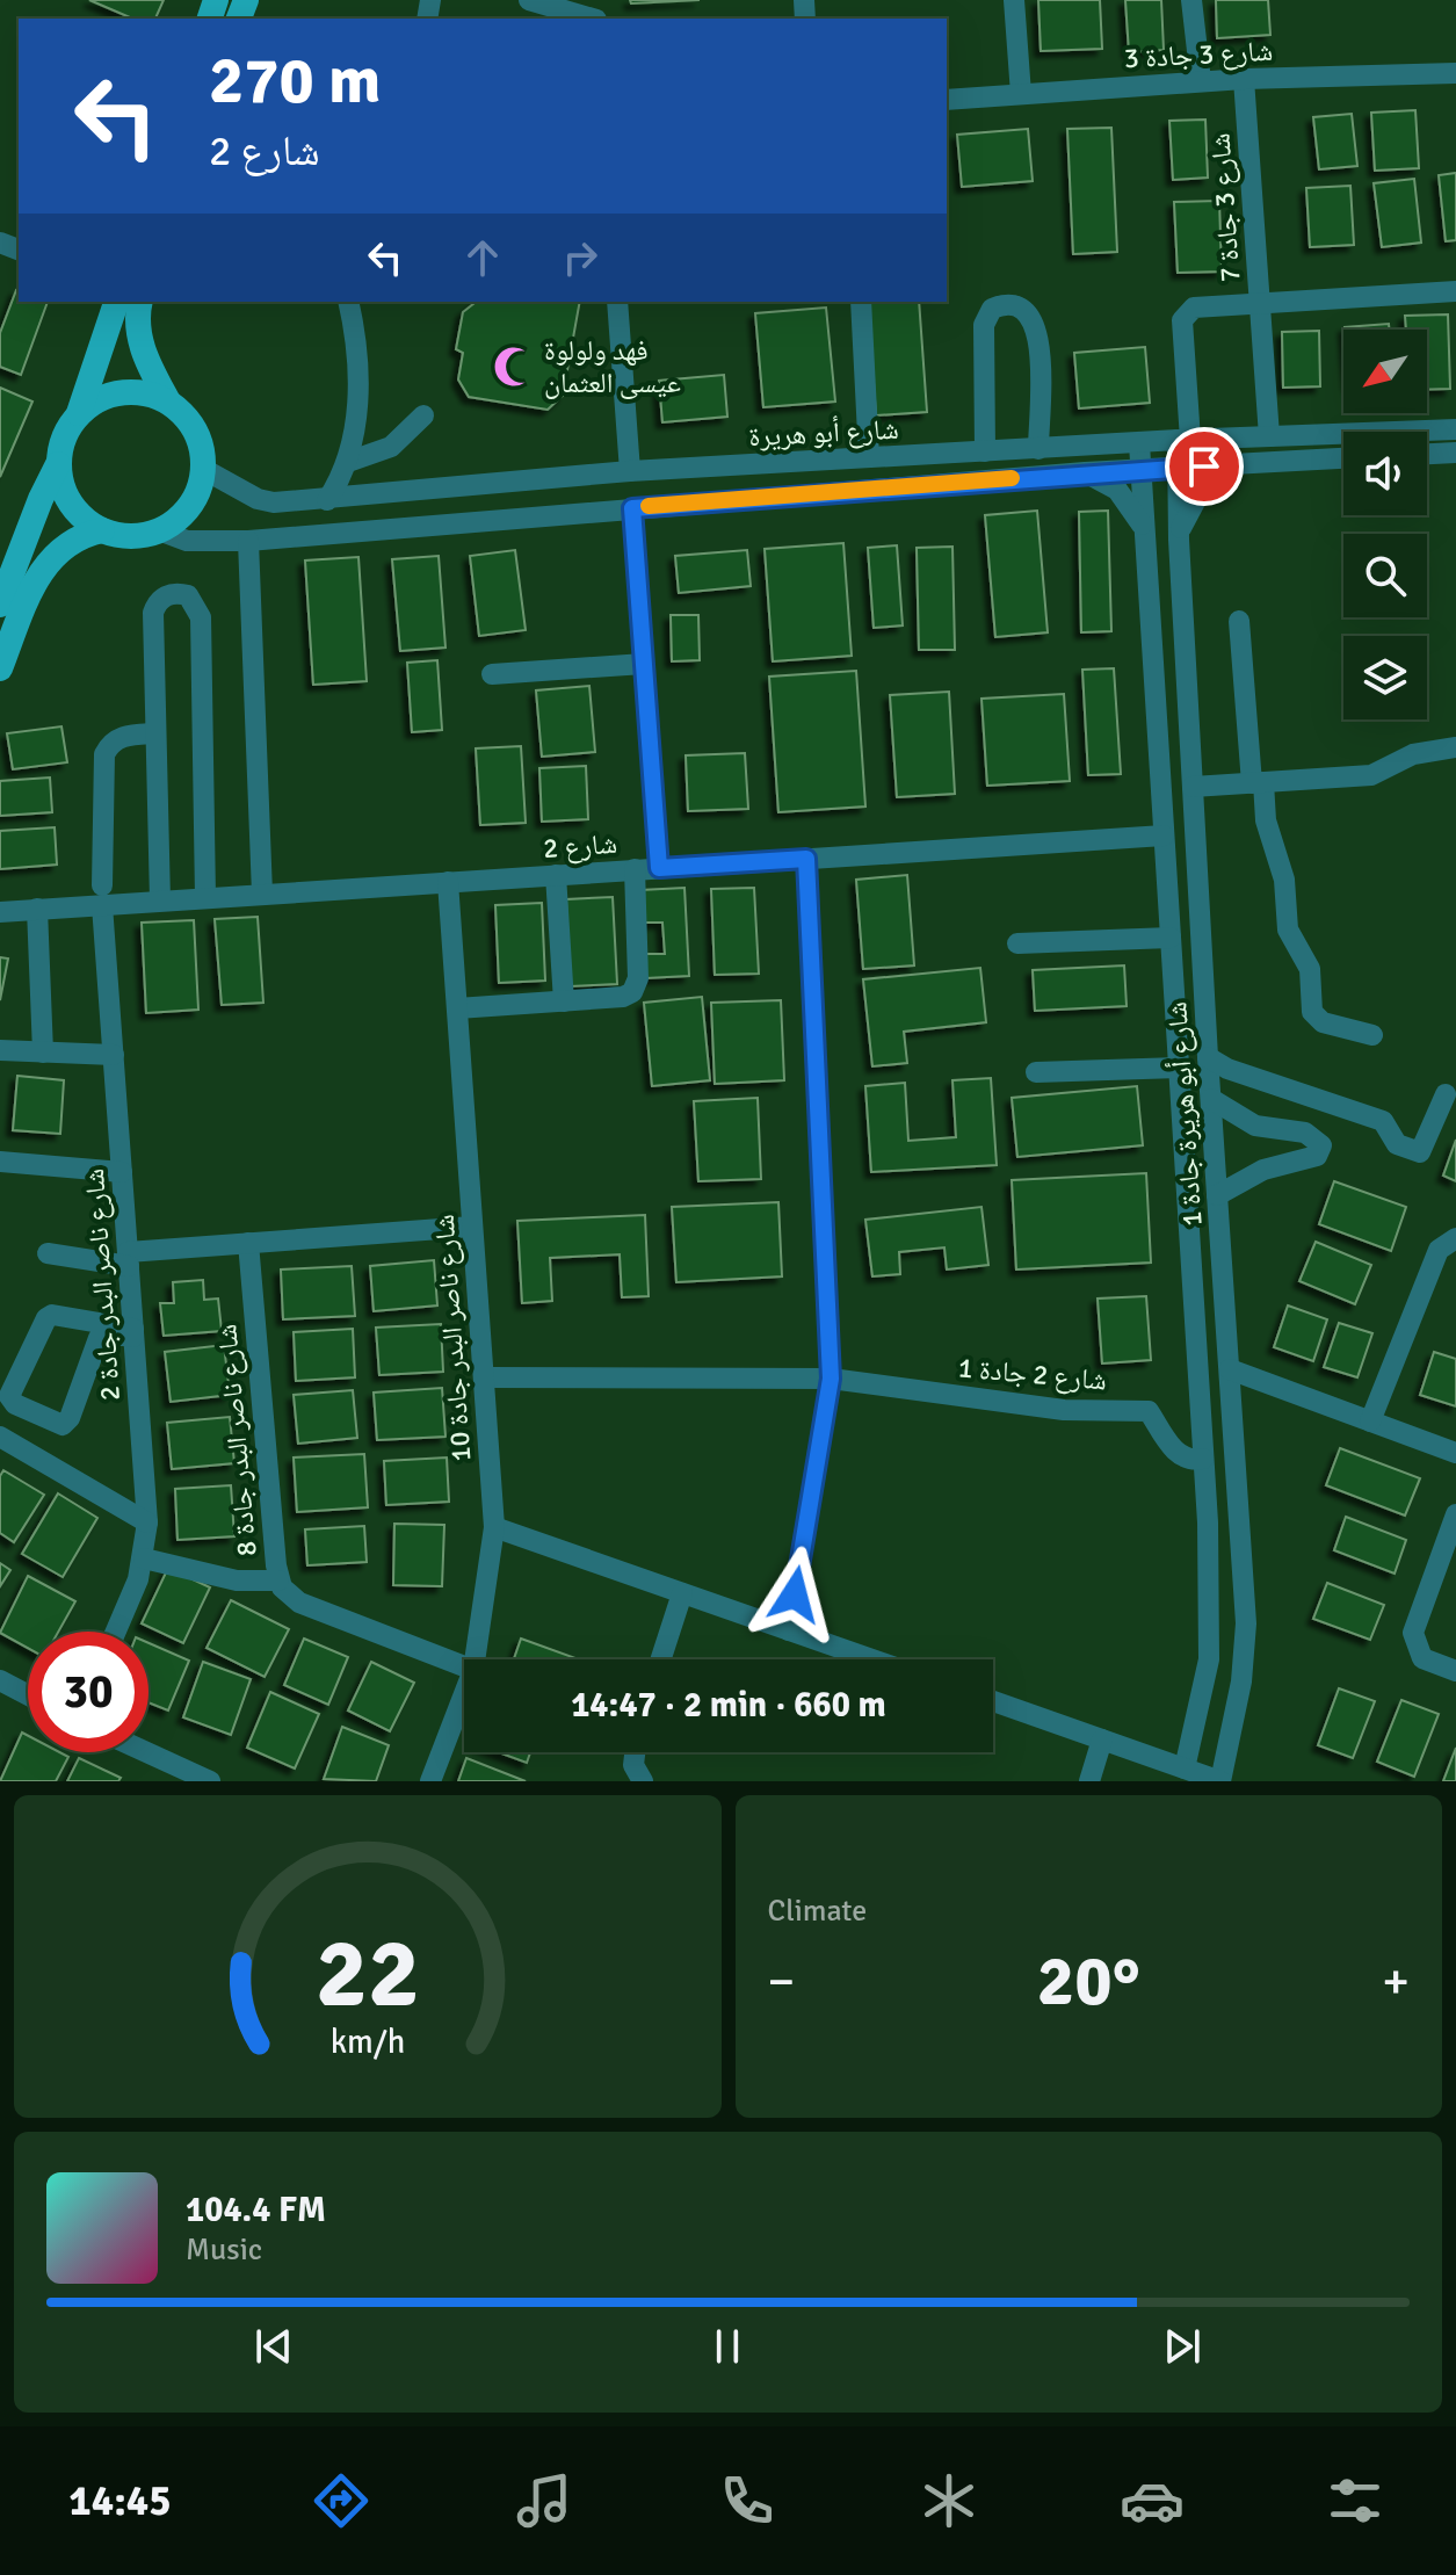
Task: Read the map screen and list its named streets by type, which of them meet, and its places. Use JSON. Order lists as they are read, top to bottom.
{
  "streets": {
    "street": [
      "شارع 3 جادة 3",
      "شارع 3 جادة 7",
      "شارع أبو هريرة",
      "شارع 2",
      "شارع أبو هريرة جادة 1",
      "شارع ناصر البدر جادة 2",
      "شارع ناصر البدر جادة 10",
      "شارع 2 جادة 1",
      "شارع ناصر البدر جادة 8"
    ]
  },
  "crossings": [
    ["شارع 3 جادة 3", "شارع 3 جادة 7"],
    ["شارع 3 جادة 7", "شارع أبو هريرة جادة 1"],
    ["شارع أبو هريرة", "شارع أبو هريرة جادة 1"],
    ["شارع 2", "شارع أبو هريرة جادة 1"],
    ["شارع 2", "شارع ناصر البدر جادة 2"],
    ["شارع 2", "شارع ناصر البدر جادة 10"],
    ["شارع أبو هريرة جادة 1", "شارع 2 جادة 1"],
    ["شارع ناصر البدر جادة 10", "شارع 2 جادة 1"]
  ],
  "places": {
    "mosque": ["فهد ولولوة عيسى العثمان"]
  },
  "north": "bottom left",
  "page": {
    "turn": ["270 m", "شارع 2"],
    "limit": "30",
    "trip": "14:47 · 2 min · 660 m",
    "tile": "Climate",
    "heat": ["−", "20°", "+"],
    "song": ["104.4 FM", "Music"],
    "tabs": "14:45",
    "gauge": ["22", "km/h"]
  }
}
